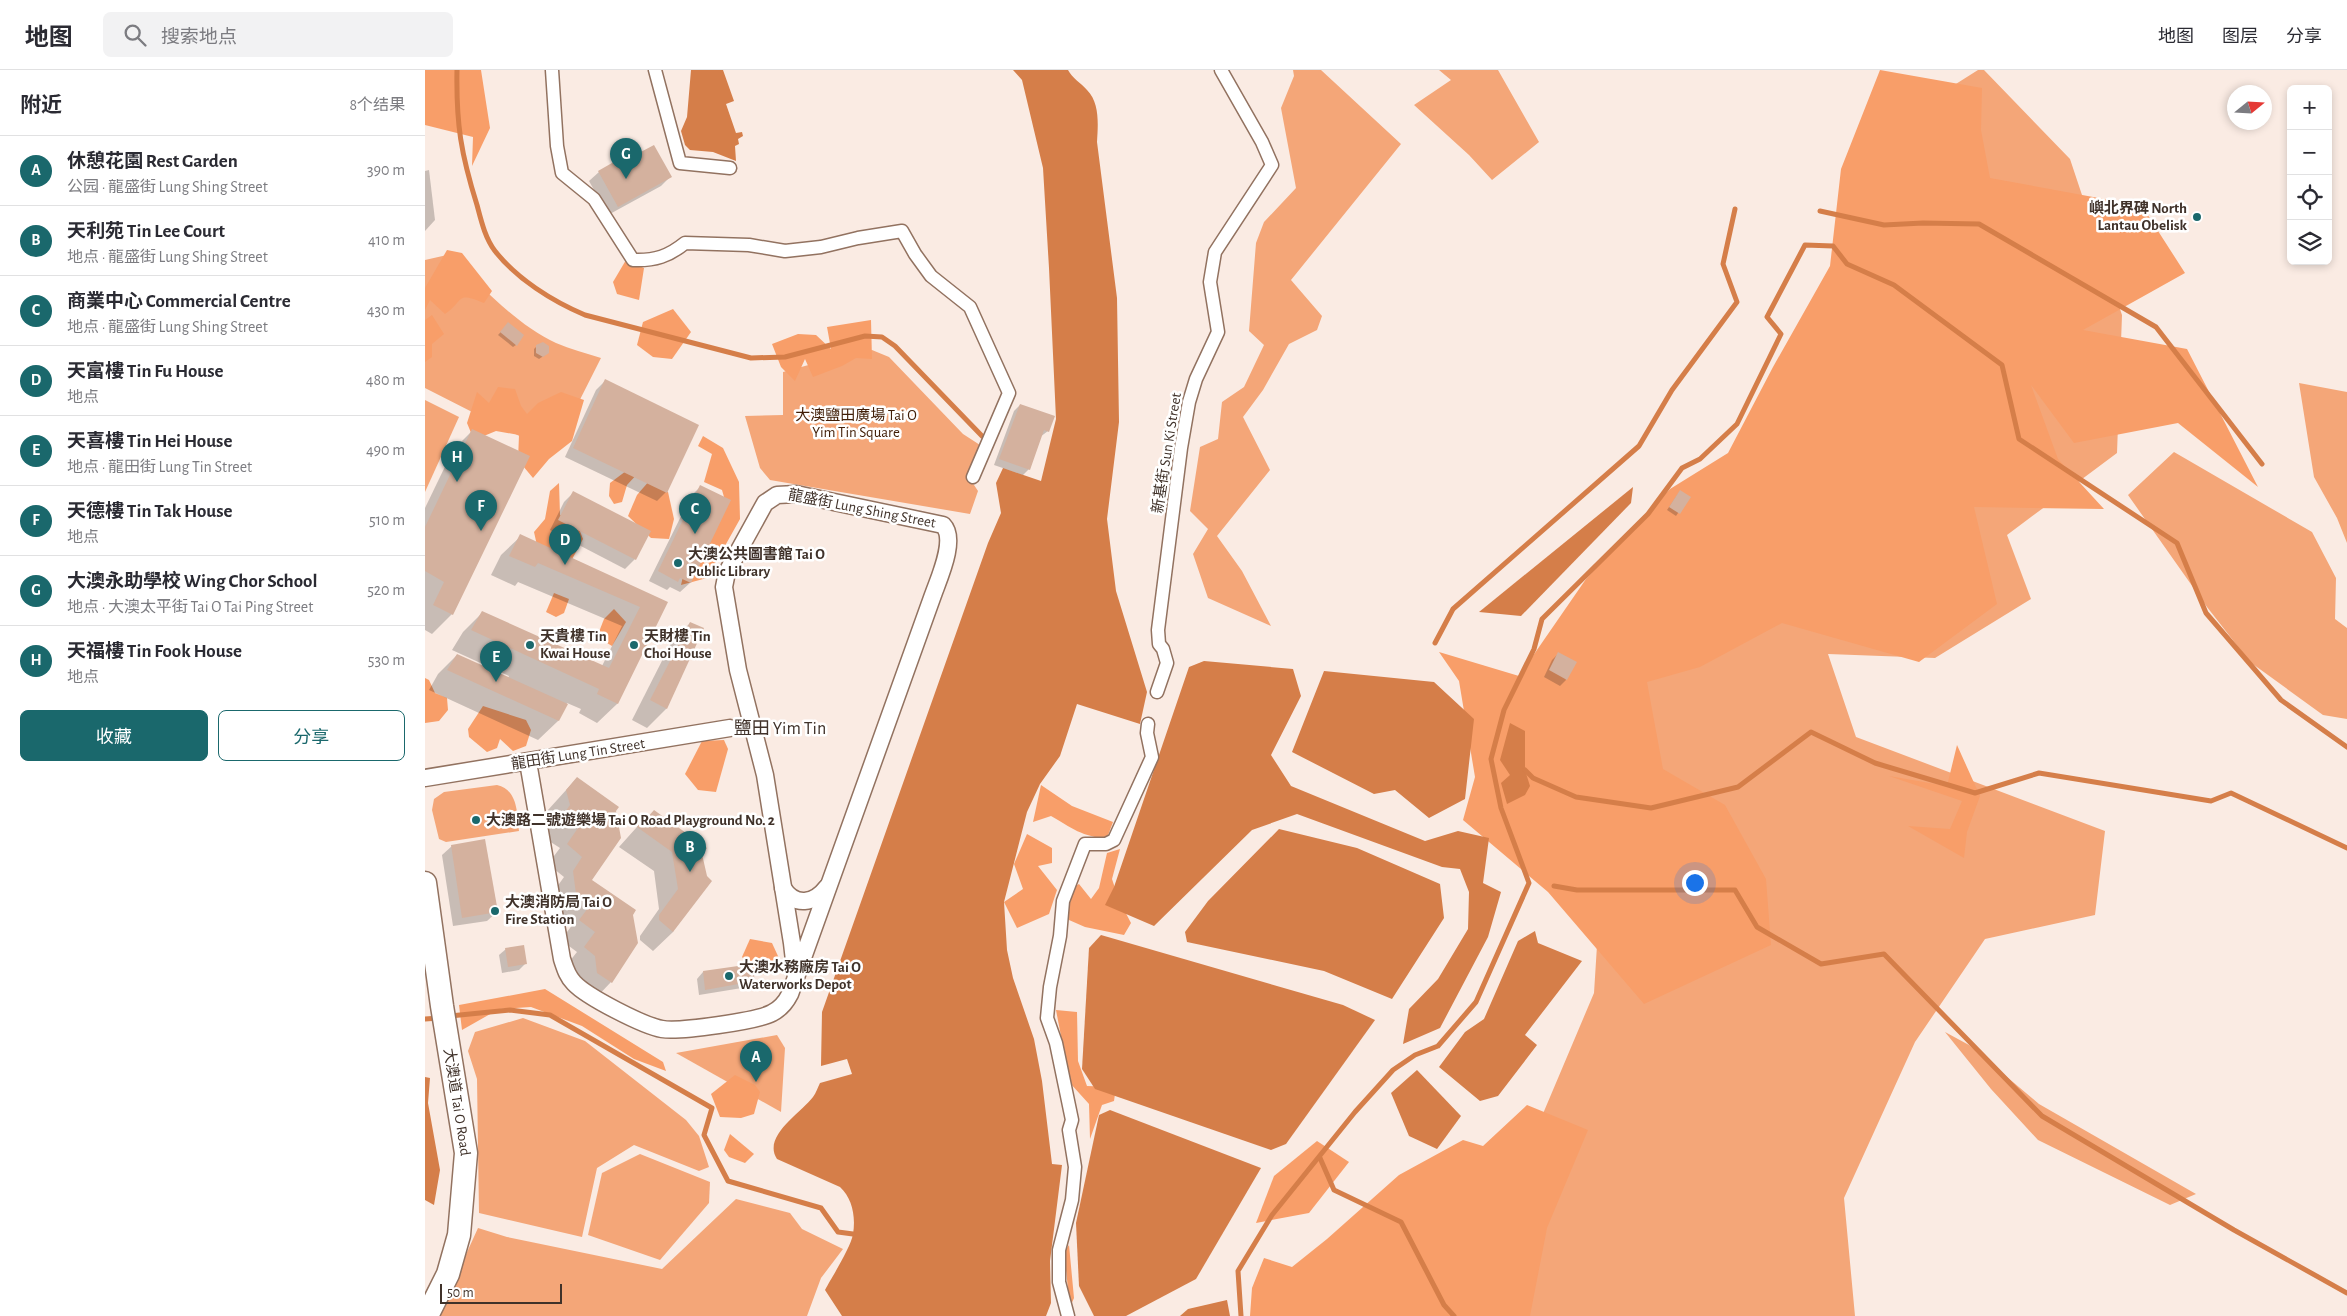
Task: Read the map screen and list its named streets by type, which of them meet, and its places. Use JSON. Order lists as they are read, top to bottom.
{
  "streets": {
    "main road": ["大澳道 Tai O Road"],
    "street": ["新基街 Sun Ki Street", "龍盛街 Lung Shing Street", "龍田街 Lung Tin Street"]
  },
  "crossings": [
    ["龍盛街 Lung Shing Street", "龍田街 Lung Tin Street"]
  ],
  "districts": ["鹽田 Yim Tin"],
  "parks": ["大澳鹽田廣場 Tai O Yim Tin Square"],
  "places": [
    "嶼北界碑 North Lantau Obelisk",
    "大澳公共圖書館 Tai O Public Library",
    "天貴樓 Tin Kwai House",
    "天財樓 Tin Choi House",
    "大澳路二號遊樂場 Tai O Road Playground No. 2",
    "大澳消防局 Tai O Fire Station",
    "大澳水務廠房 Tai O Waterworks Depot"
  ],
  "scale_bar": "50 m",
  "north": "right",
  "page": {
    "header": "地图",
    "search": "搜索地点",
    "nav": ["地图", "图层", "分享"],
    "heading": ["附近", "8个结果"],
    "map_buttons": ["+", "−"],
    "list": [
      {
        "mark": "A",
        "name": "休憩花園 Rest Garden",
        "note": "公园 · 龍盛街 Lung Shing Street",
        "value": "390 m"
      },
      {
        "mark": "B",
        "name": "天利苑 Tin Lee Court",
        "note": "地点 · 龍盛街 Lung Shing Street",
        "value": "410 m"
      },
      {
        "mark": "C",
        "name": "商業中心 Commercial Centre",
        "note": "地点 · 龍盛街 Lung Shing Street",
        "value": "430 m"
      },
      {
        "mark": "D",
        "name": "天富樓 Tin Fu House",
        "note": "地点",
        "value": "480 m"
      },
      {
        "mark": "E",
        "name": "天喜樓 Tin Hei House",
        "note": "地点 · 龍田街 Lung Tin Street",
        "value": "490 m"
      },
      {
        "mark": "F",
        "name": "天德樓 Tin Tak House",
        "note": "地点",
        "value": "510 m"
      },
      {
        "mark": "G",
        "name": "大澳永助學校 Wing Chor School",
        "note": "地点 · 大澳太平街 Tai O Tai Ping Street",
        "value": "520 m"
      },
      {
        "mark": "H",
        "name": "天福樓 Tin Fook House",
        "note": "地点",
        "value": "530 m"
      }
    ],
    "pins": [
      "G",
      "H",
      "F",
      "C",
      "D",
      "E",
      "B",
      "A"
    ],
    "buttons": ["收藏", "分享"],
    "scale": "50 m"
  }
}
